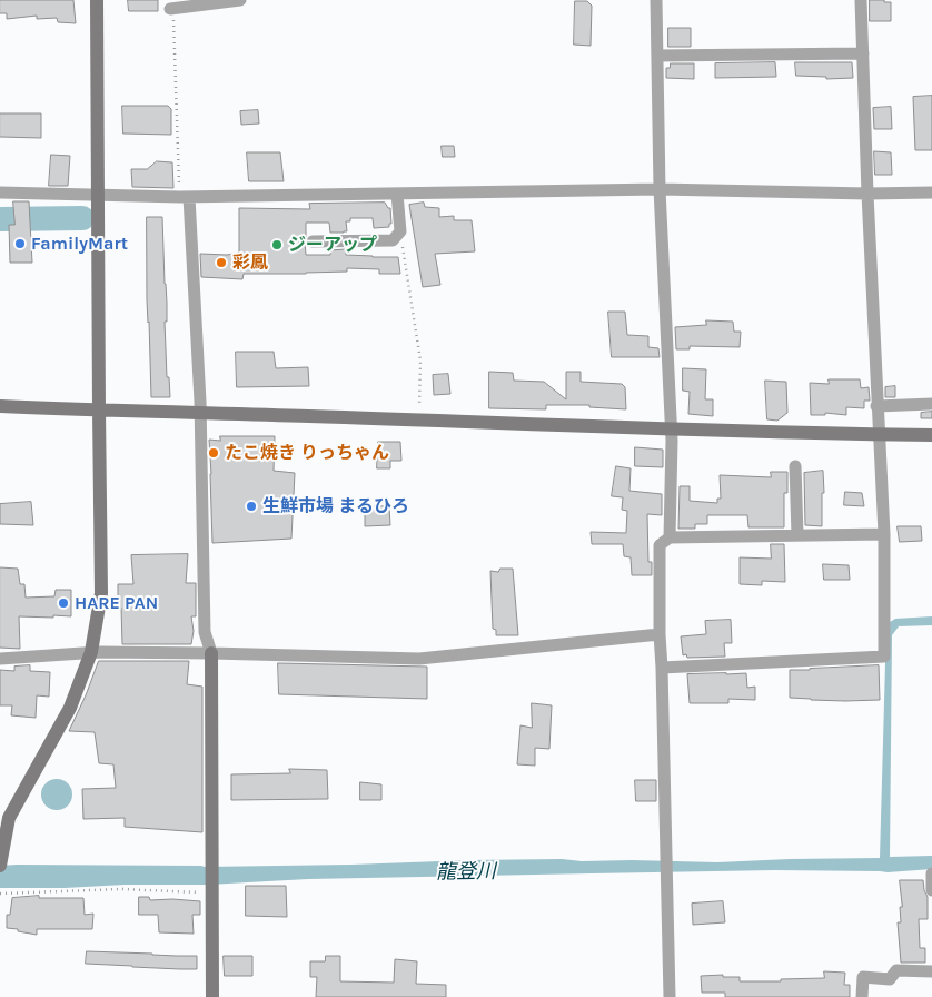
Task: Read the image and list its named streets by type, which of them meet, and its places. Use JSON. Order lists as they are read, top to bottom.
{
  "water": ["龍登川"],
  "places": [
    "FamilyMart",
    "ジーアップ",
    "彩鳳",
    "たこ焼き りっちゃん",
    "生鮮市場 まるひろ",
    "HARE PAN"
  ]
}
